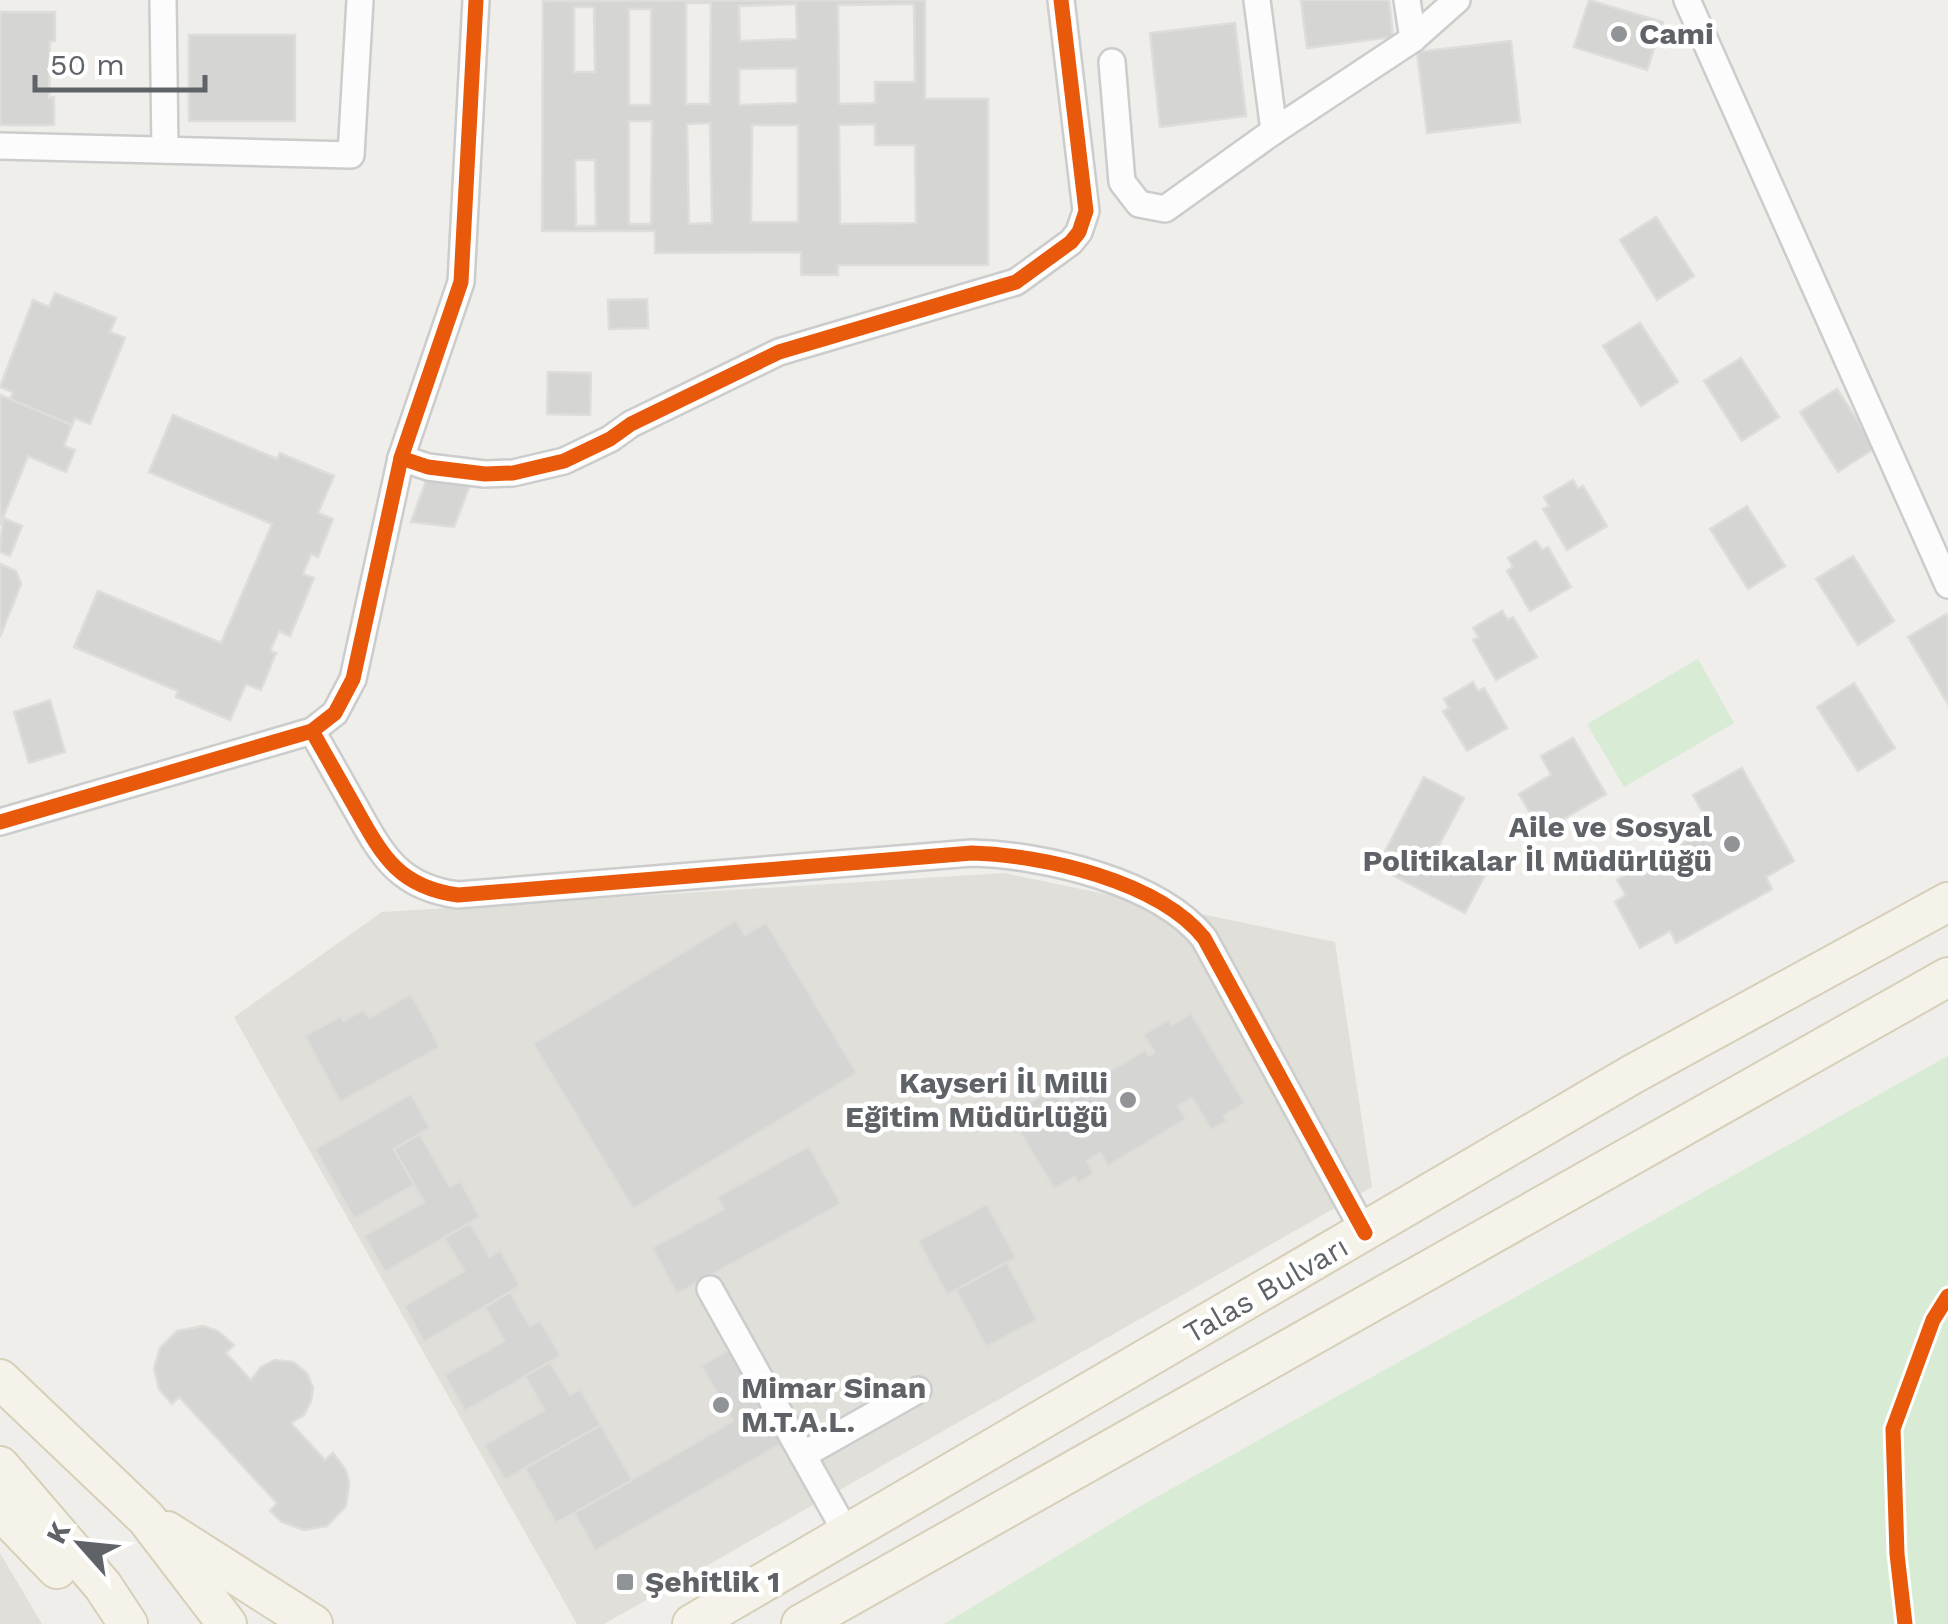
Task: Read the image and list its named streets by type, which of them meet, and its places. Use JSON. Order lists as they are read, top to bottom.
{
  "streets": {
    "main road": ["Talas Bulvarı"]
  },
  "places": {
    "other": [
      "Cami",
      "Aile ve Sosyal Politikalar İl Müdürlüğü",
      "Kayseri İl Milli Eğitim Müdürlüğü",
      "Mimar Sinan M.T.A.L."
    ],
    "transit": ["Şehitlik 1"]
  },
  "scale_bar": "50 m",
  "north": "top left"
}
